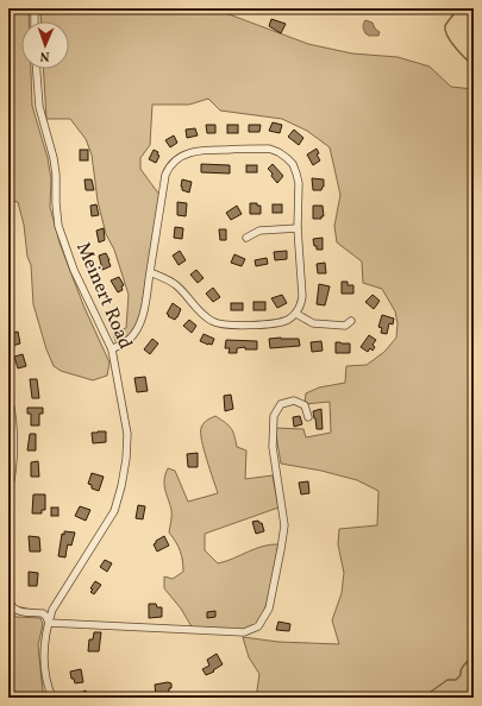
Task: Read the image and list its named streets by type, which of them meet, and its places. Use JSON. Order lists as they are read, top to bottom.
{
  "streets": {
    "street": ["Meinert Road"]
  },
  "north": "bottom"
}
